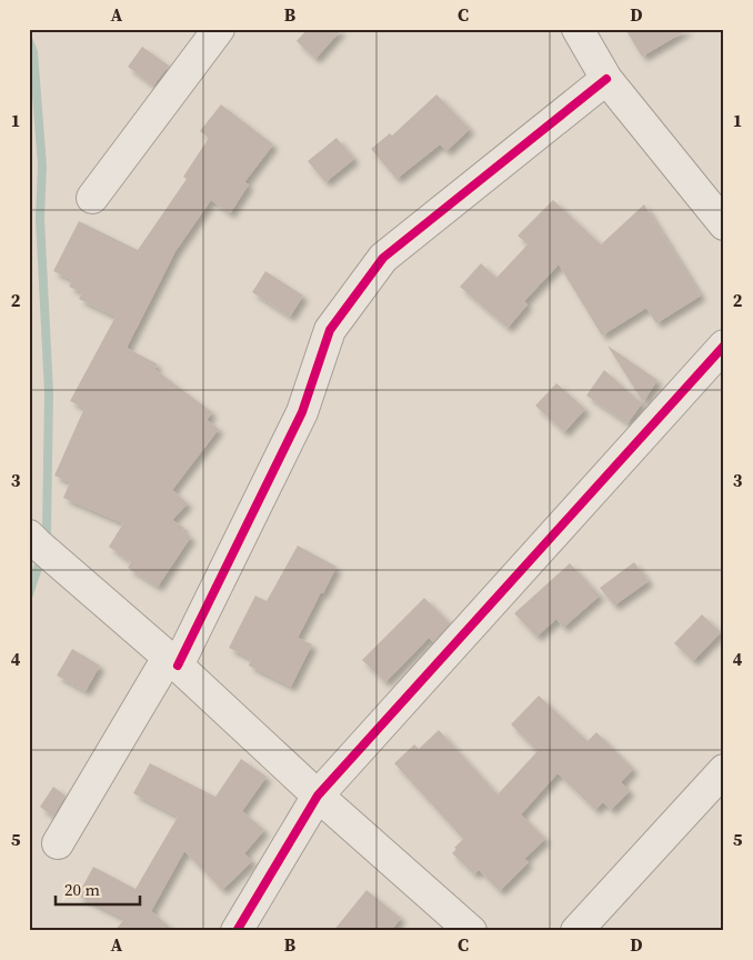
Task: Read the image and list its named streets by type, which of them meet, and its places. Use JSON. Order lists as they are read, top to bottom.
{
  "scale_bar": "20 m",
  "grid": {
    "columns": [
      "A",
      "B",
      "C",
      "D"
    ],
    "rows": [
      "1",
      "2",
      "3",
      "4",
      "5"
    ]
  }
}
